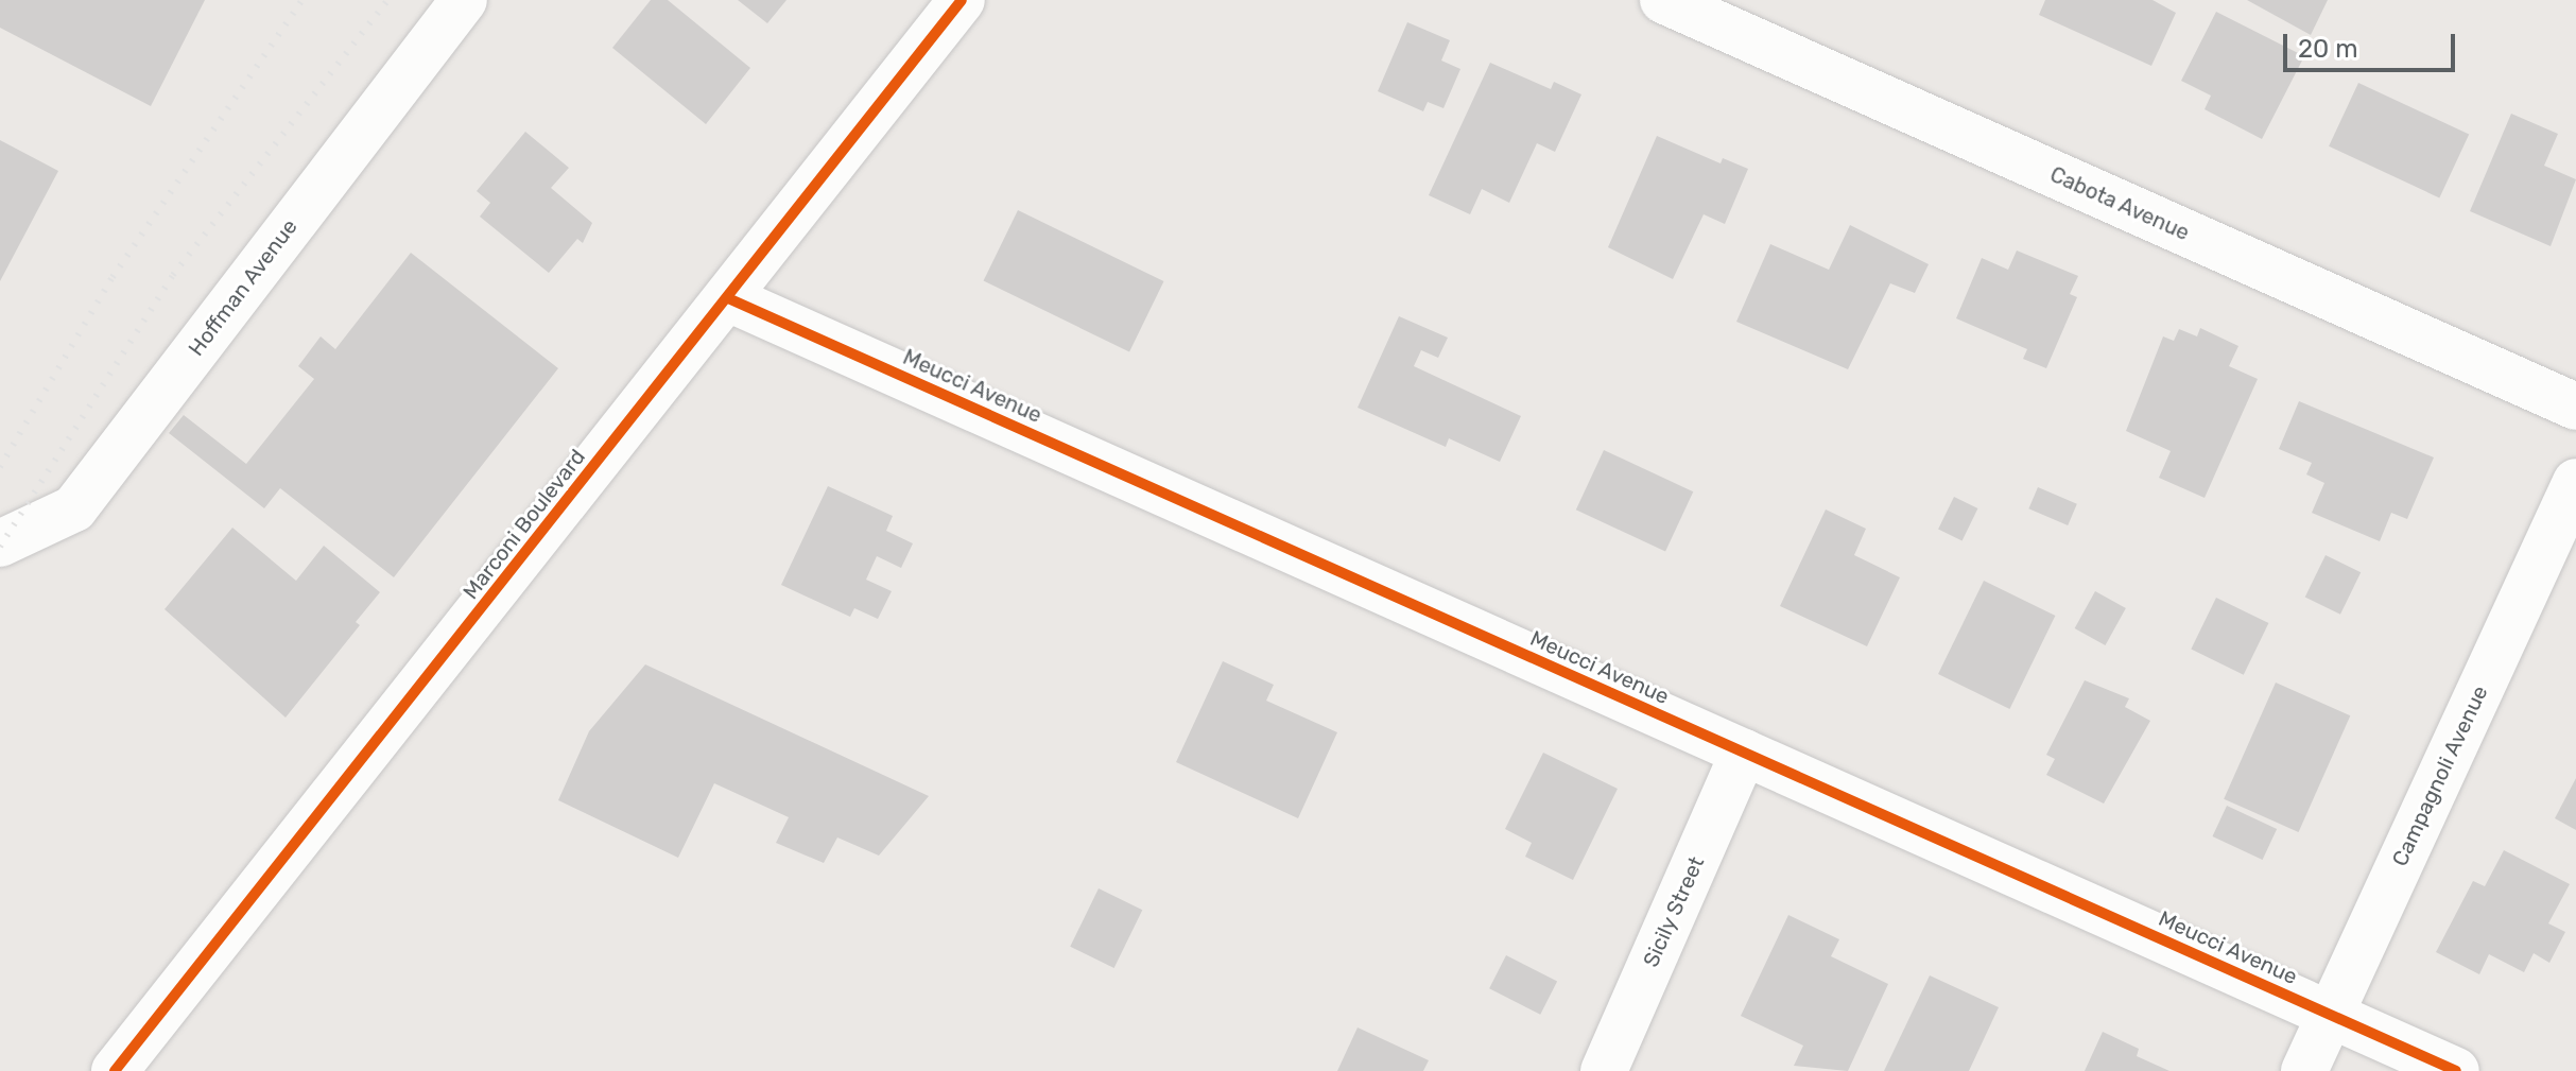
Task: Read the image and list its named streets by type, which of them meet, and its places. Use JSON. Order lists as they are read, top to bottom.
{
  "streets": {
    "street": [
      "Cabota Avenue",
      "Hoffman Avenue",
      "Meucci Avenue",
      "Marconi Boulevard",
      "Campagnoli Avenue",
      "Sicily Street"
    ]
  },
  "crossings": [
    ["Meucci Avenue", "Marconi Boulevard"],
    ["Meucci Avenue", "Campagnoli Avenue"],
    ["Meucci Avenue", "Sicily Street"]
  ],
  "scale_bar": "20 m"
}
